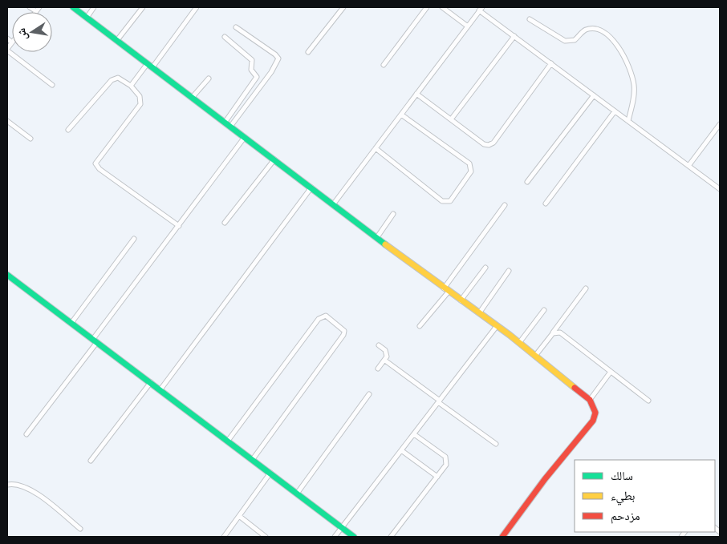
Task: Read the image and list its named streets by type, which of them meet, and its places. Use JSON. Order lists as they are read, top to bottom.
{
  "legend": ["سالك", "بطيء", "مزدحم"],
  "north": "left"
}
